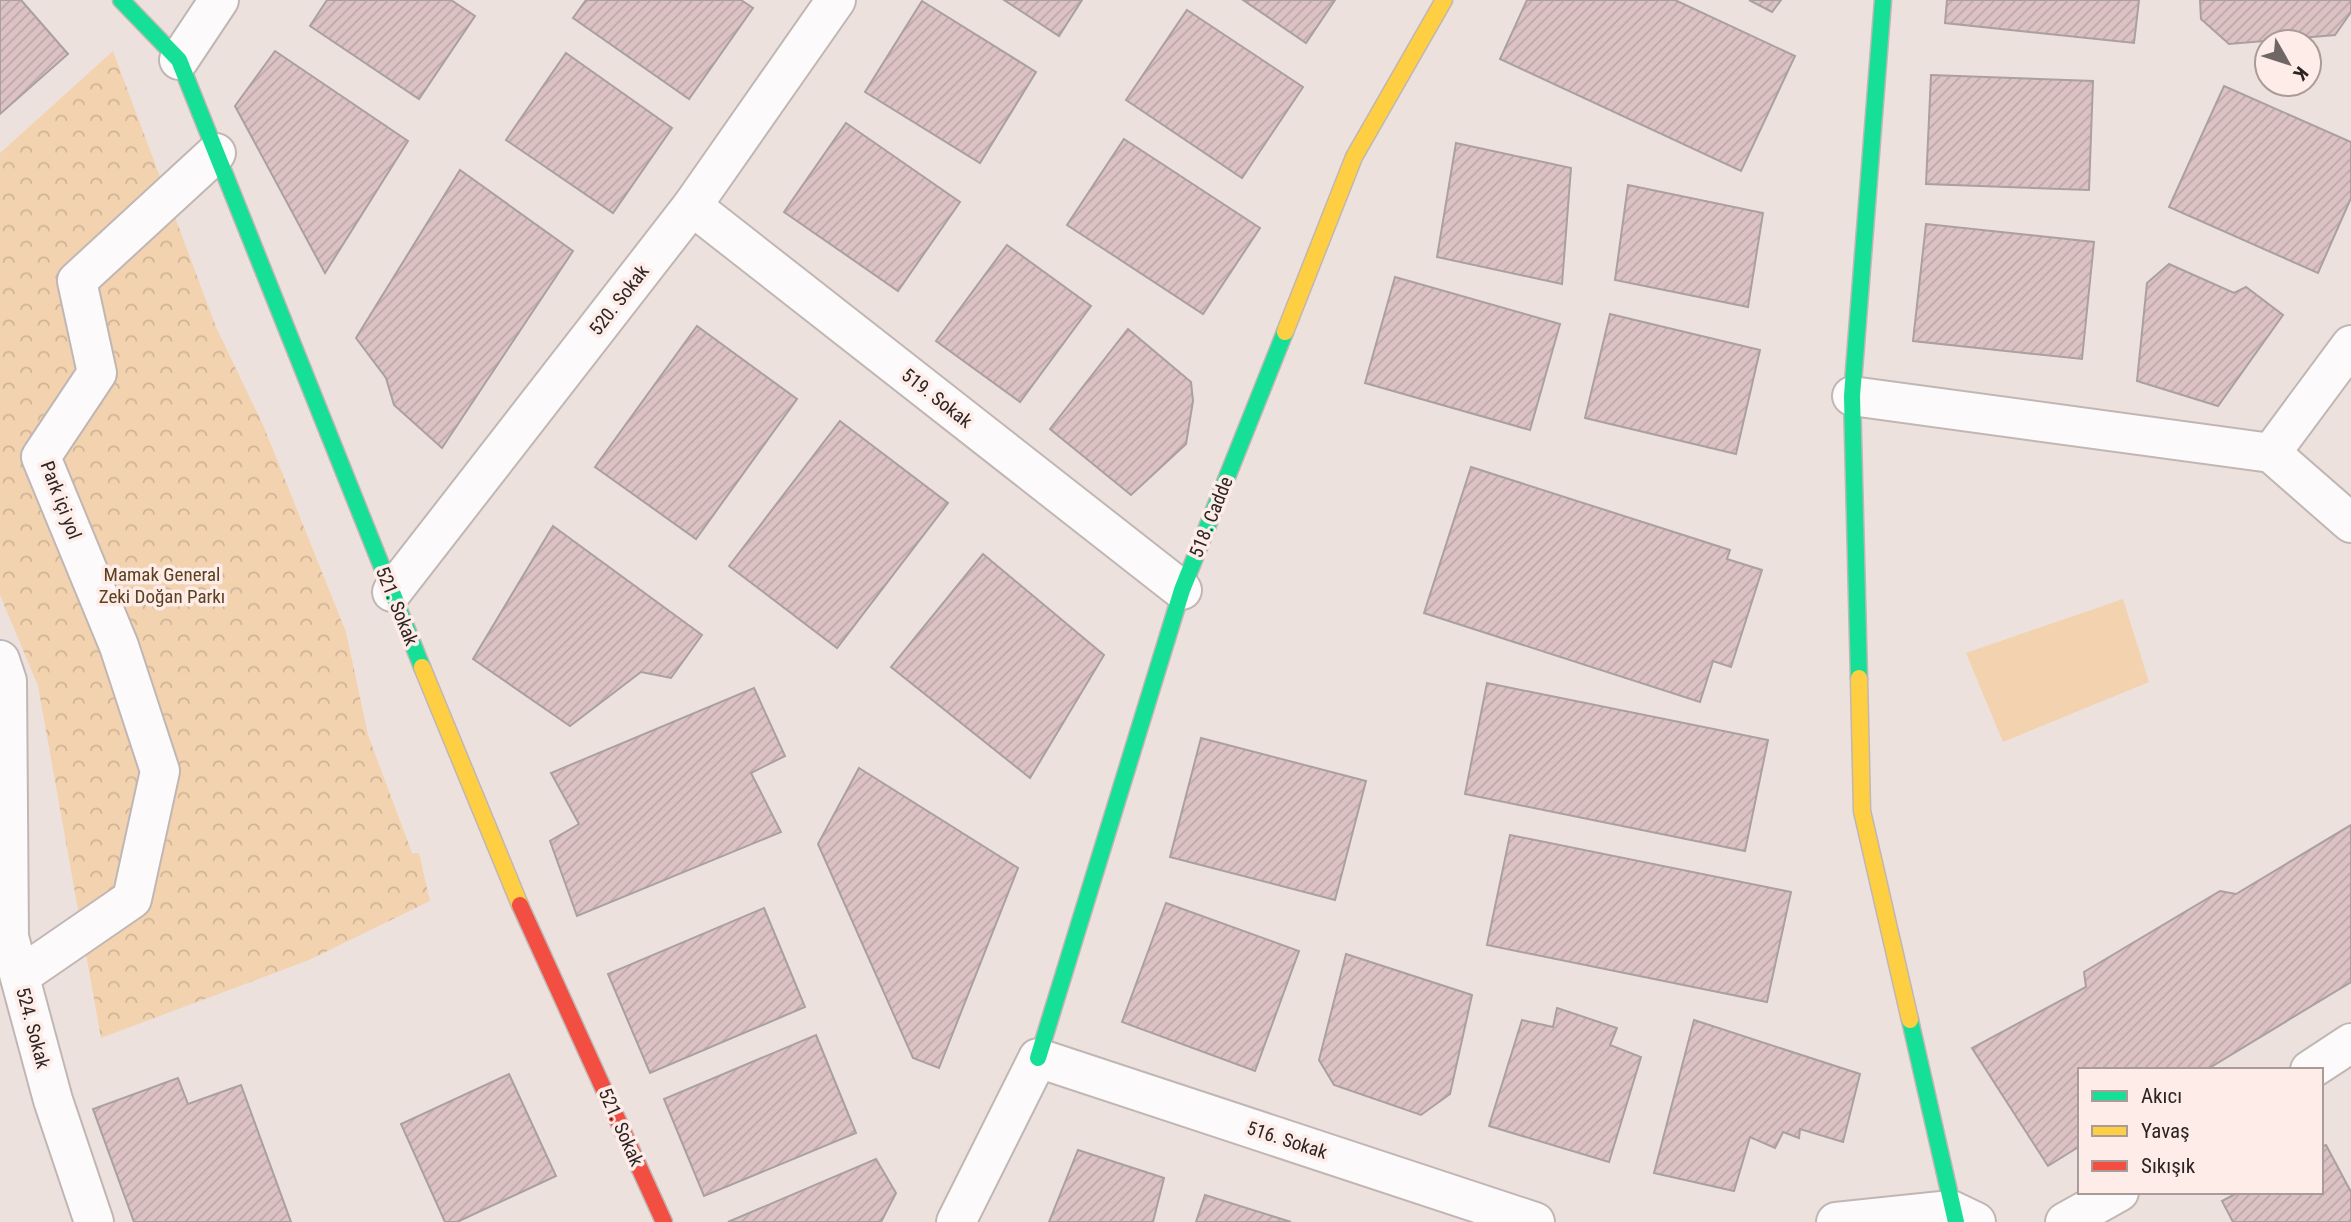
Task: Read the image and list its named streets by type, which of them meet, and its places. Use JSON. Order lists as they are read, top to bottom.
{
  "streets": {
    "street": [
      "520. Sokak",
      "519. Sokak",
      "Park içi yol",
      "518. Cadde",
      "521. Sokak",
      "524. Sokak",
      "516. Sokak"
    ]
  },
  "crossings": [
    ["520. Sokak", "519. Sokak"],
    ["520. Sokak", "521. Sokak"],
    ["519. Sokak", "518. Cadde"],
    ["Park içi yol", "521. Sokak"],
    ["Park içi yol", "524. Sokak"],
    ["518. Cadde", "516. Sokak"]
  ],
  "parks": ["Mamak General Zeki Doğan Parkı"],
  "legend": ["Akıcı", "Yavaş", "Sıkışık"],
  "north": "bottom right"
}
